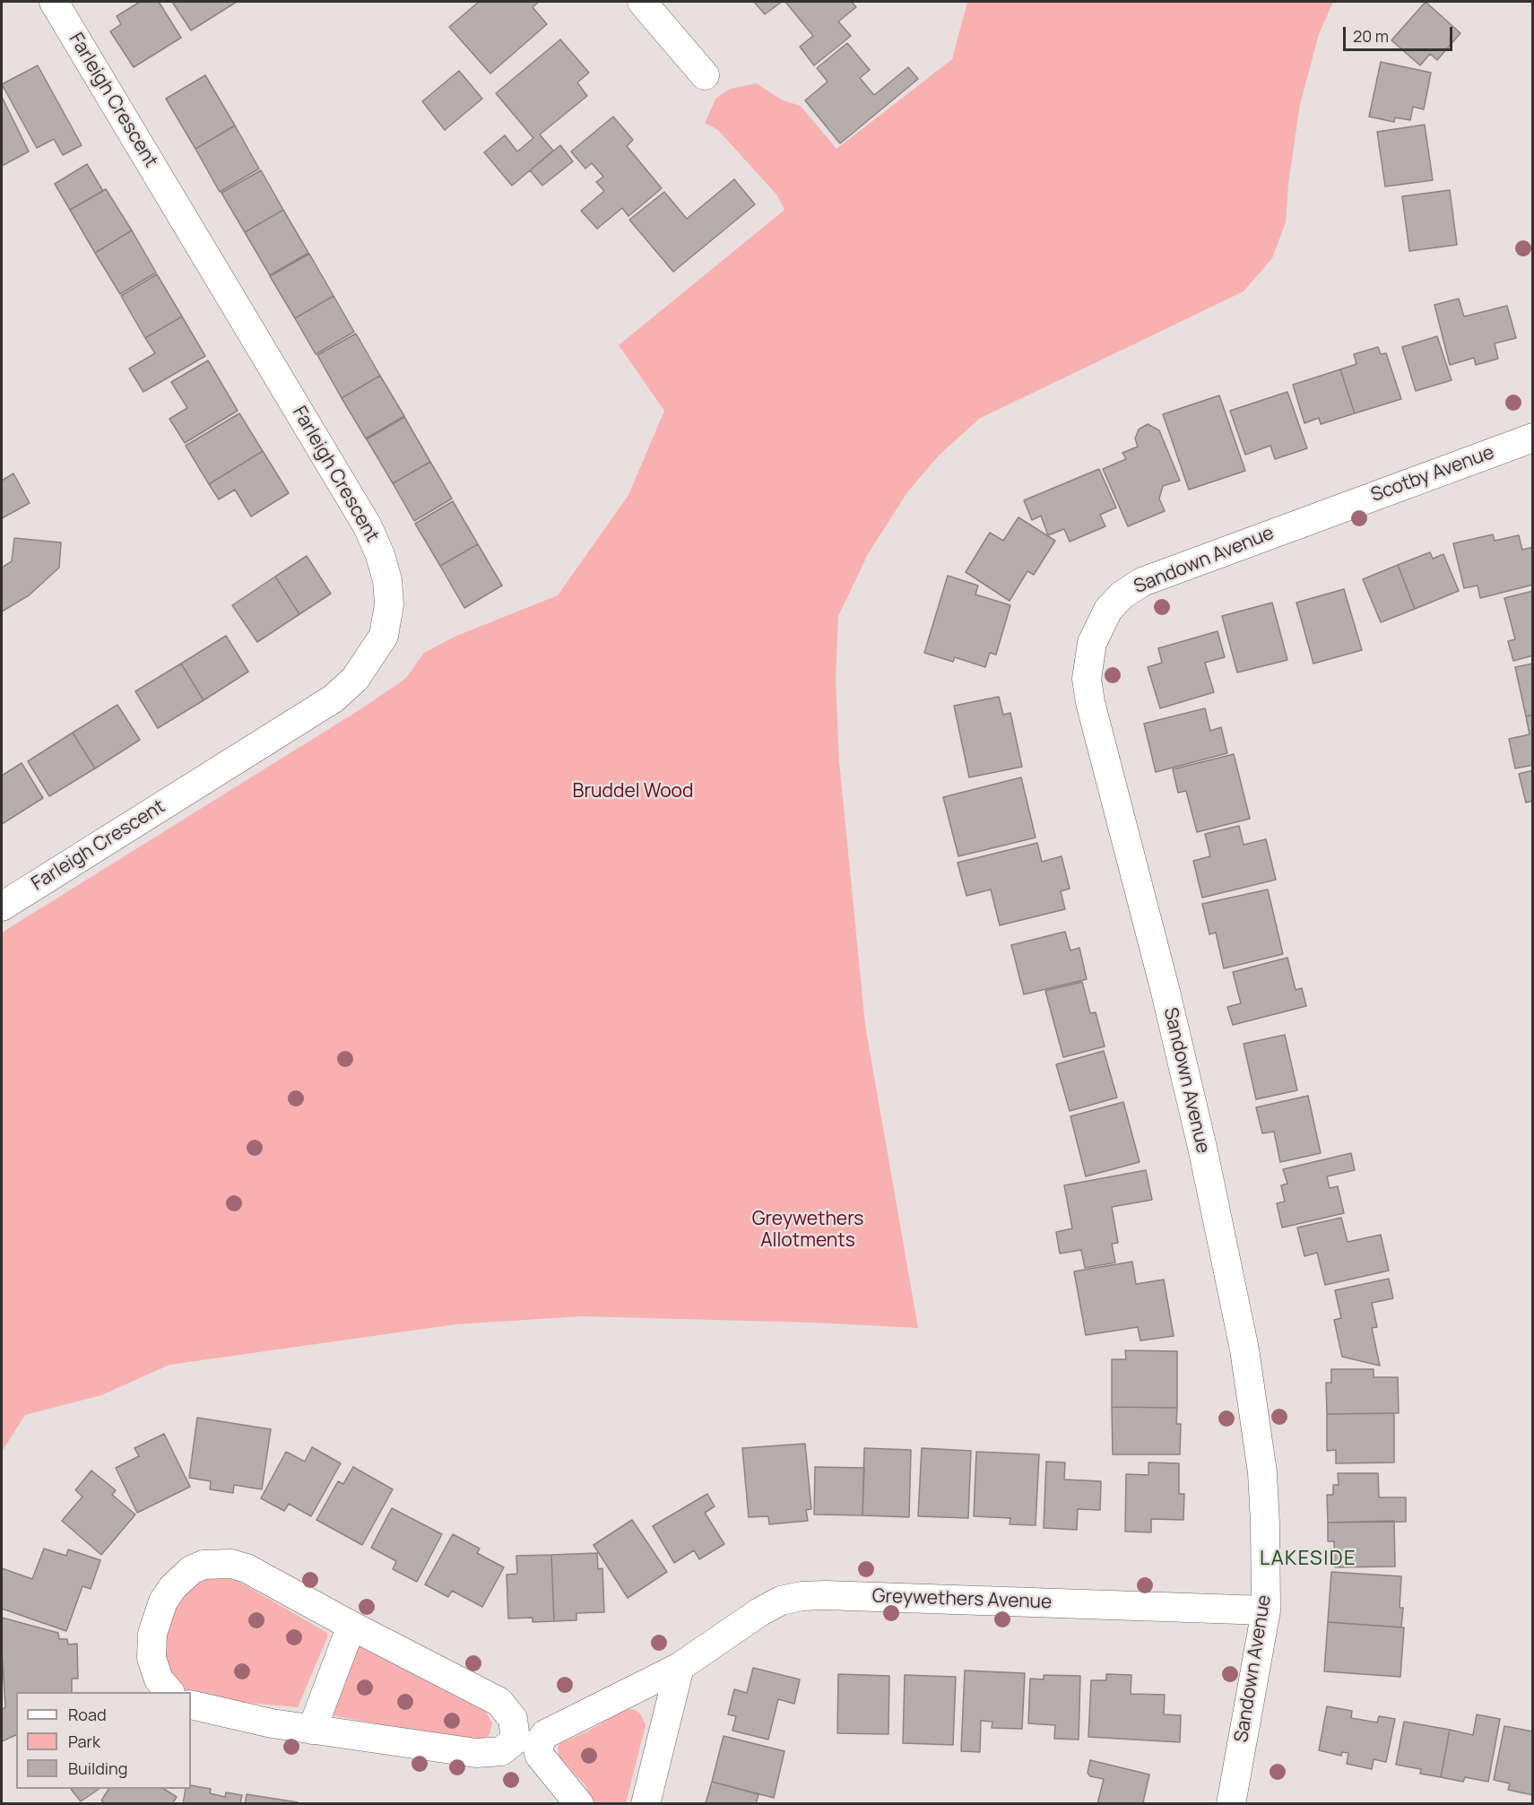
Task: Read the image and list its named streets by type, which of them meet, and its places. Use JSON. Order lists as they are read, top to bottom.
{
  "streets": {
    "street": [
      "Farleigh Crescent",
      "Scotby Avenue",
      "Sandown Avenue",
      "Greywethers Avenue"
    ]
  },
  "crossings": [
    ["Scotby Avenue", "Sandown Avenue"],
    ["Sandown Avenue", "Greywethers Avenue"]
  ],
  "districts": ["LAKESIDE"],
  "parks": ["Bruddel Wood", "Greywethers Allotments"],
  "legend": ["Road", "Park", "Building"],
  "scale_bar": "20 m"
}
